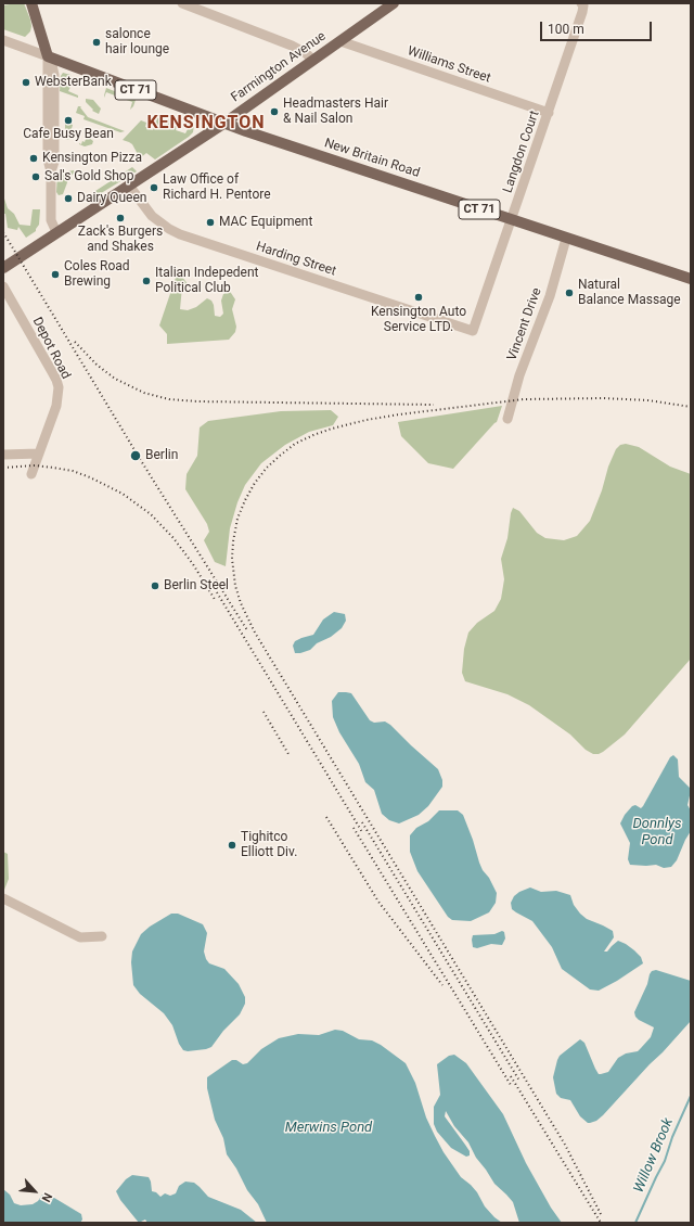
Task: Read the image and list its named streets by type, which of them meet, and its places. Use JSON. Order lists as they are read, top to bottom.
{
  "streets": {
    "main road": ["Farmington Avenue", "CT 71", "New Britain Road"],
    "street": [
      "Williams Street",
      "Langdon Court",
      "Harding Street",
      "Vincent Drive",
      "Depot Road"
    ]
  },
  "crossings": [
    ["Williams Street", "Farmington Avenue"],
    ["Williams Street", "Langdon Court"],
    ["Farmington Avenue", "New Britain Road"],
    ["Farmington Avenue", "Harding Street"],
    ["Langdon Court", "New Britain Road"],
    ["Langdon Court", "Harding Street"],
    ["New Britain Road", "Vincent Drive"]
  ],
  "districts": ["KENSINGTON"],
  "water": ["Donnlys Pond", "Merwins Pond", "Willow Brook"],
  "places": [
    "salonce hair lounge",
    "WebsterBank",
    "Headmasters Hair & Nail Salon",
    "Cafe Busy Bean",
    "Kensington Pizza",
    "Sal's Gold Shop",
    "Law Office of Richard H. Pentore",
    "Dairy Queen",
    "Zack's Burgers and Shakes",
    "MAC Equipment",
    "Coles Road Brewing",
    "Italian Indepedent Political Club",
    "Natural Balance Massage",
    "Kensington Auto Service LTD.",
    "Berlin",
    "Berlin Steel",
    "Tighitco Elliott Div."
  ],
  "scale_bar": "100 m",
  "north": "bottom right"
}
